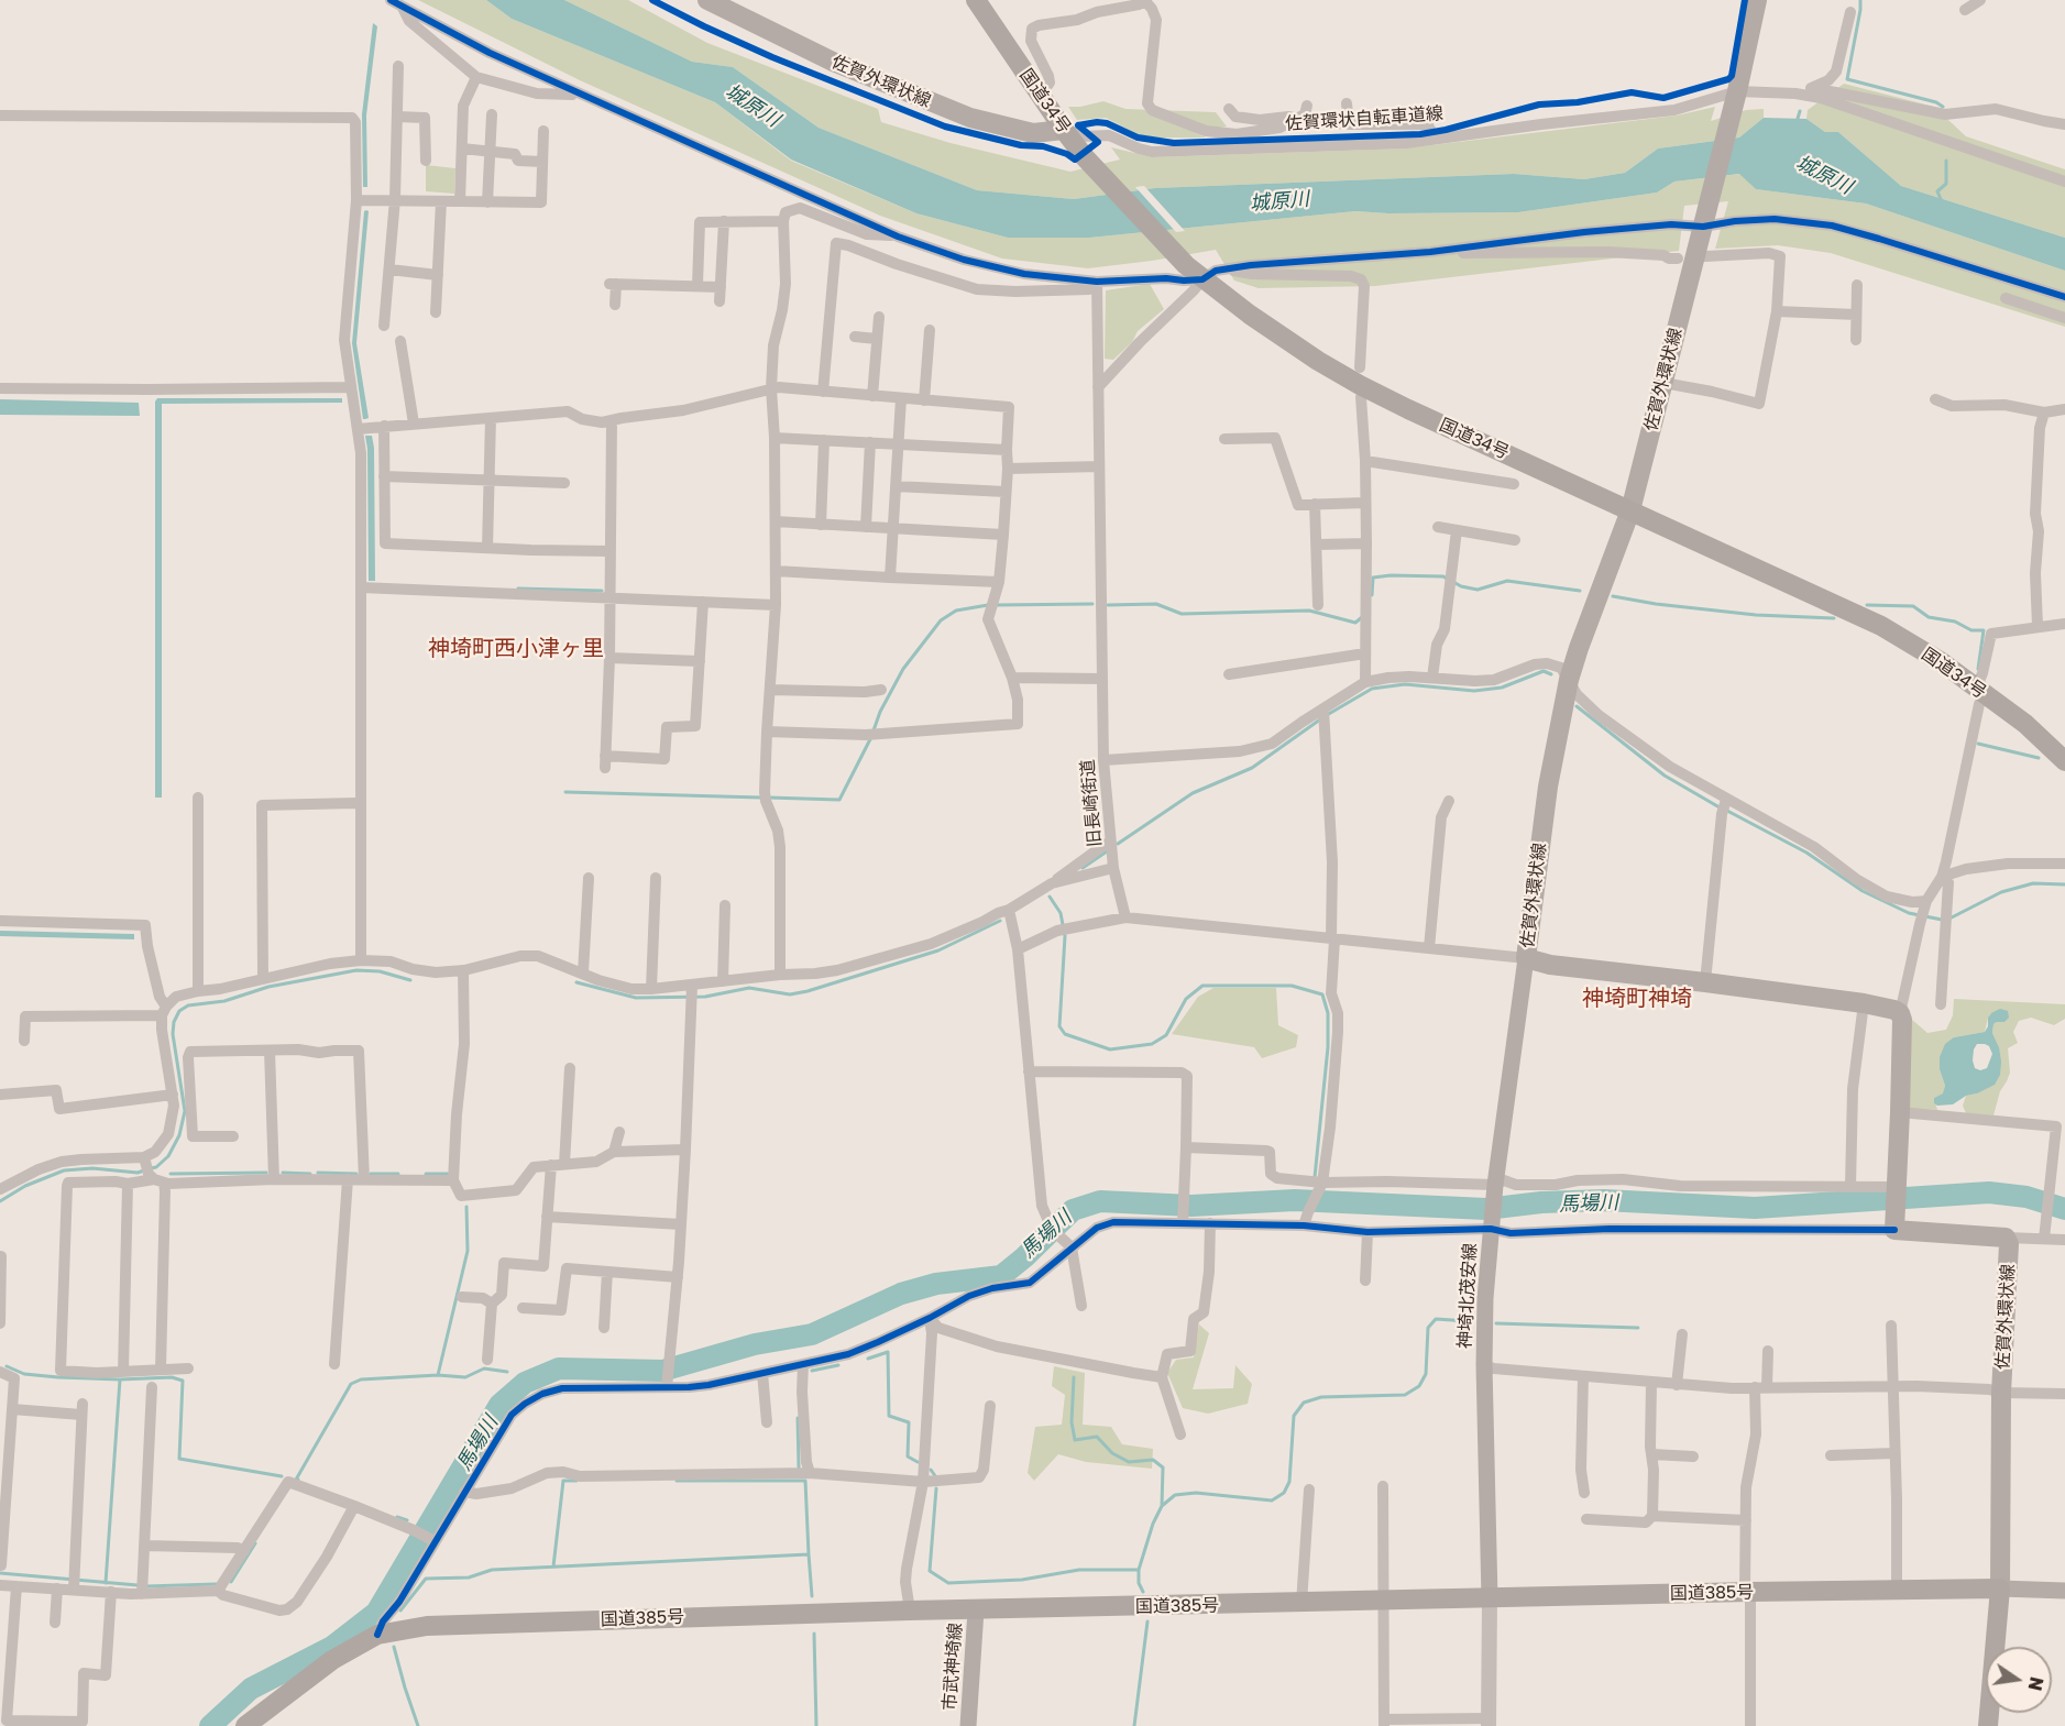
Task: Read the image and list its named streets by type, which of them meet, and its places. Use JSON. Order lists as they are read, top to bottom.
{
  "streets": {
    "highway": ["国道34号", "国道385号"],
    "main road": ["佐賀外環状線", "神埼北茂安線", "市武神埼線"],
    "street": ["旧長崎街道"],
    "cycle path": ["佐賀環状自転車道線"]
  },
  "crossings": [
    ["佐賀外環状線", "国道34号"],
    ["佐賀外環状線", "神埼北茂安線"],
    ["佐賀外環状線", "国道385号"],
    ["神埼北茂安線", "国道385号"],
    ["国道385号", "市武神埼線"]
  ],
  "districts": ["神埼町西小津ヶ里", "神埼町神埼"],
  "water": ["城原川", "馬場川"],
  "north": "right"
}
